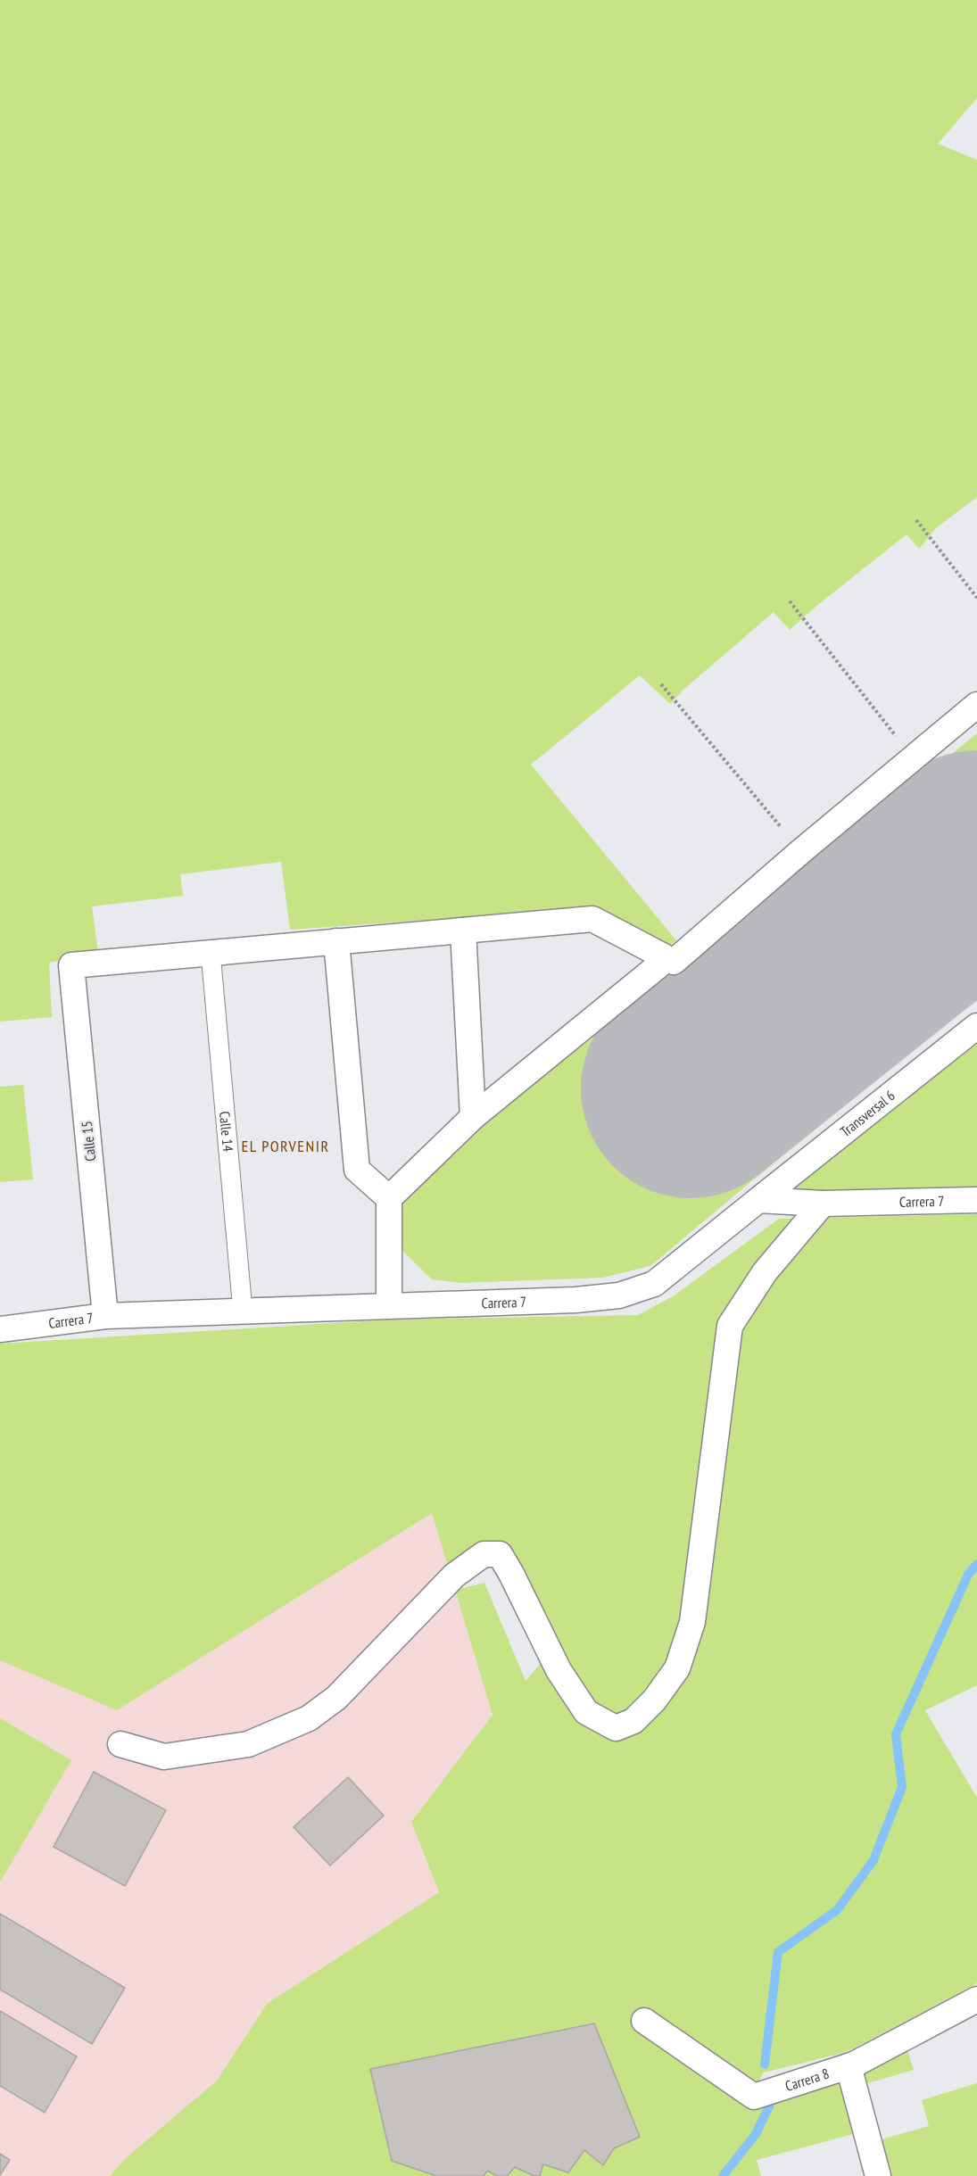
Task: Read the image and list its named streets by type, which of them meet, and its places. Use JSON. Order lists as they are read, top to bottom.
{
  "streets": {
    "street": [
      "Transversal 6",
      "Calle 14",
      "Calle 15",
      "Carrera 7",
      "Carrera 8"
    ]
  },
  "crossings": [
    ["Transversal 6", "Carrera 7"],
    ["Calle 14", "Calle 15"],
    ["Calle 14", "Carrera 7"],
    ["Calle 15", "Carrera 7"]
  ],
  "districts": ["EL PORVENIR"]
}
